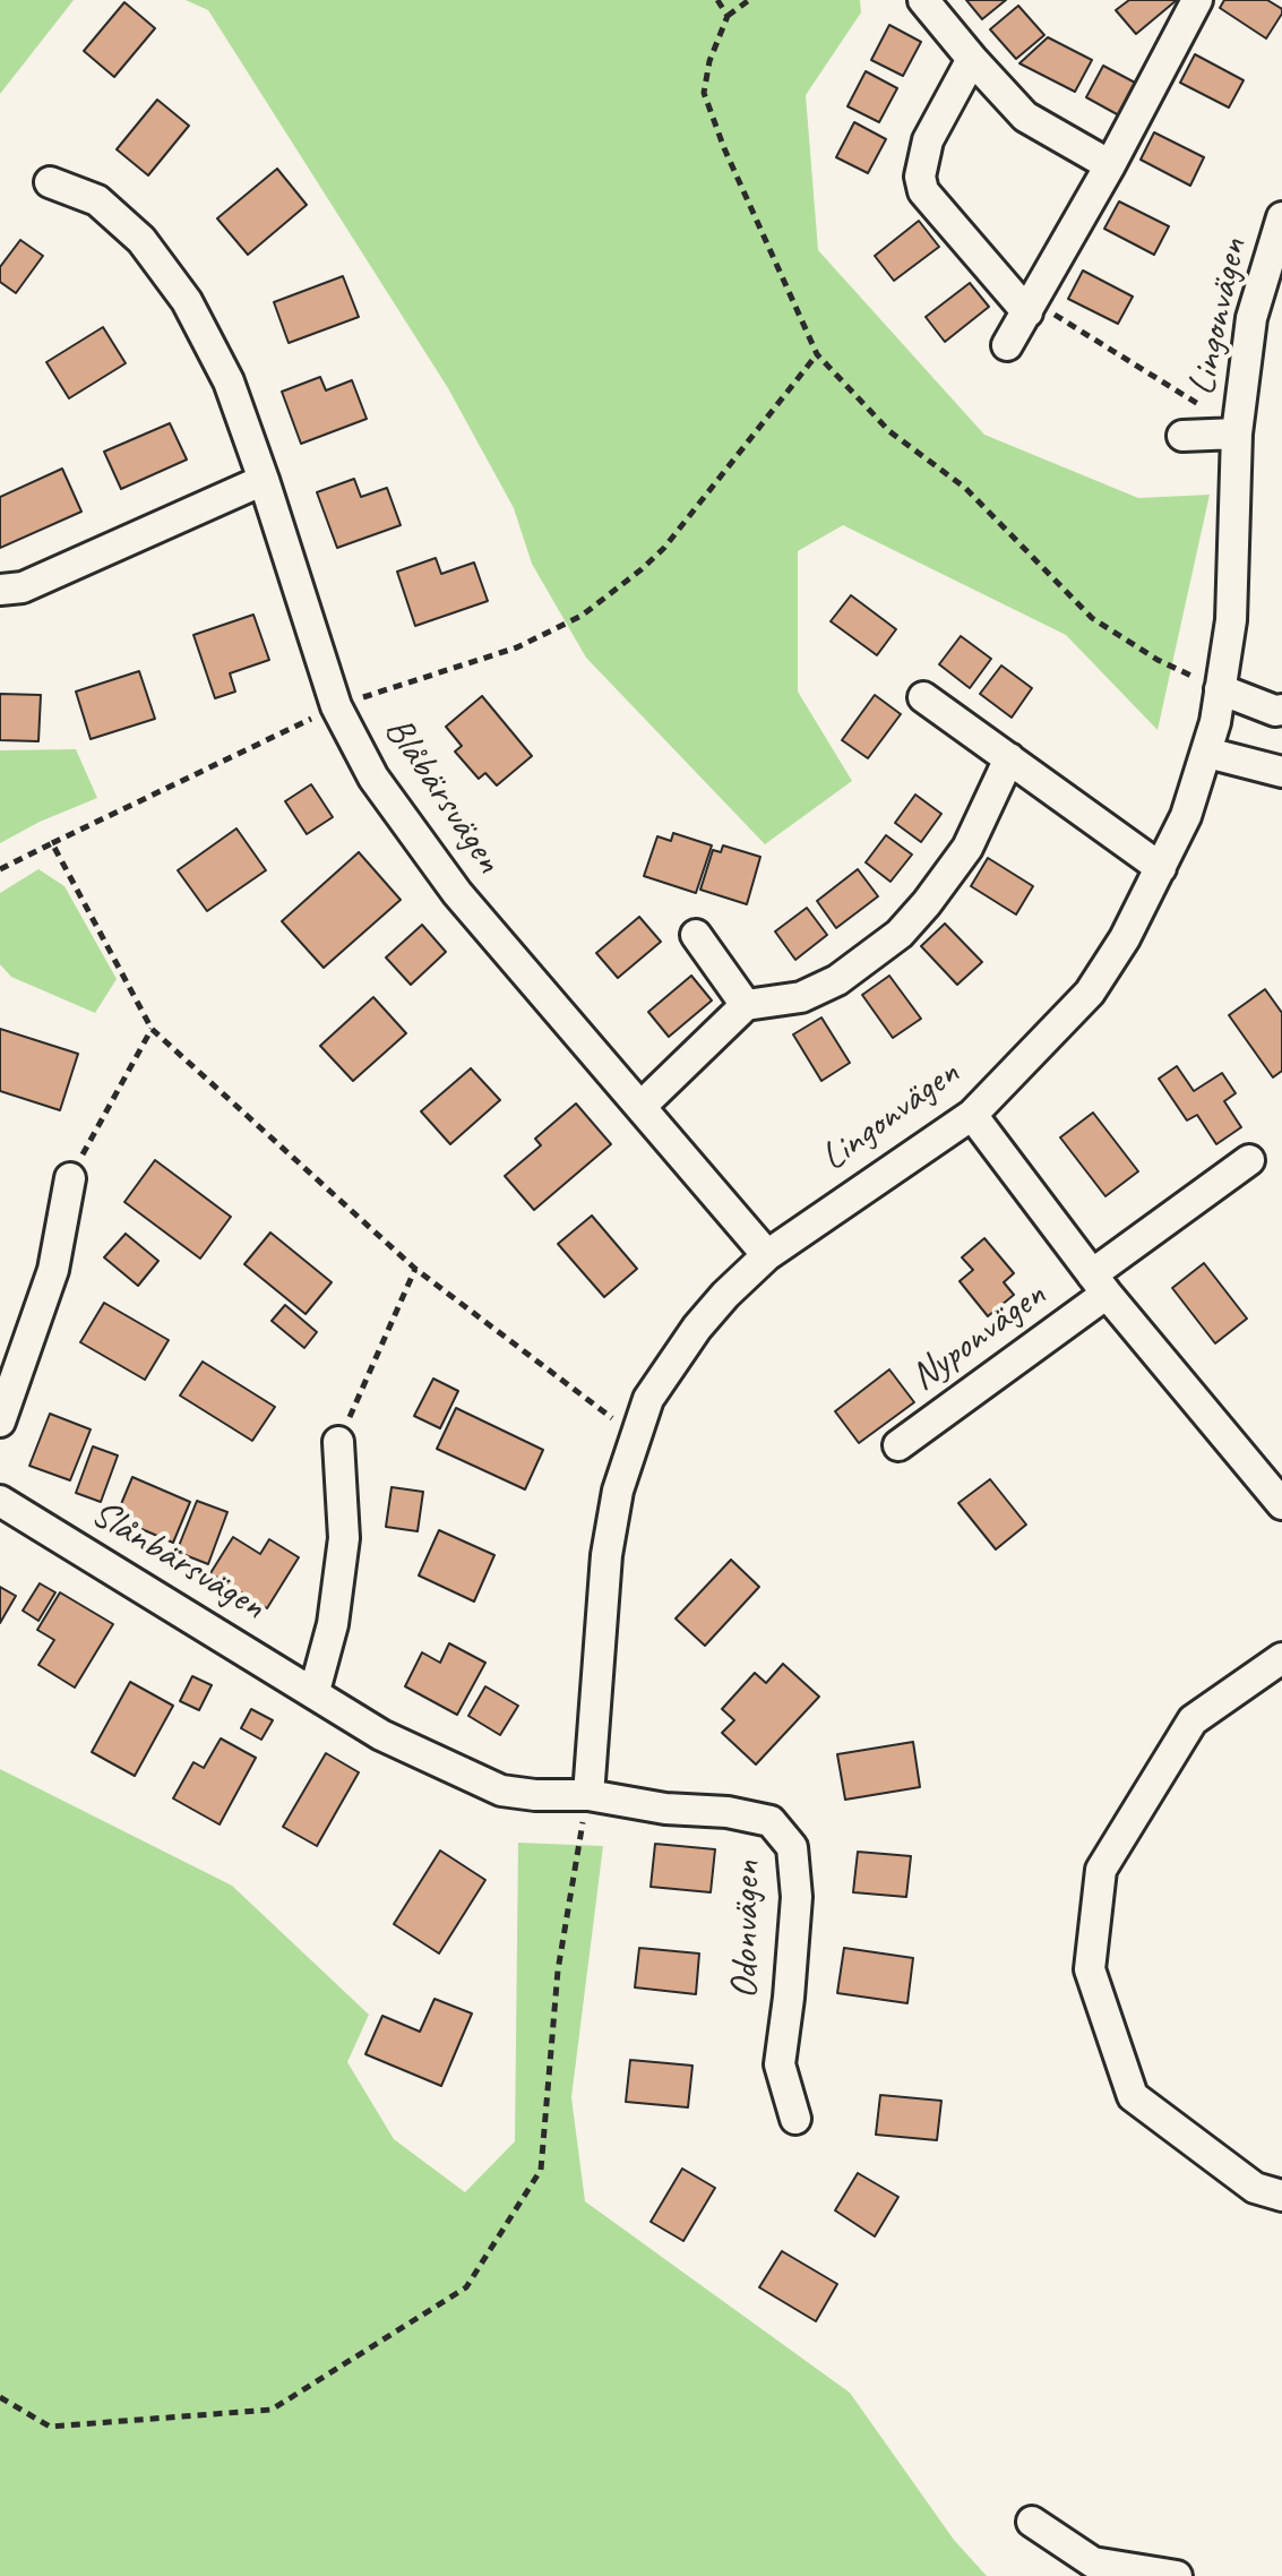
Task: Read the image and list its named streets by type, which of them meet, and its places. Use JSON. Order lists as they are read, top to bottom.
{
  "streets": {
    "street": [
      "Lingonvägen",
      "Blåbärsvägen",
      "Nyponvägen",
      "Slånbärsvägen",
      "Odonvägen"
    ]
  },
  "crossings": [
    ["Lingonvägen", "Blåbärsvägen"],
    ["Lingonvägen", "Nyponvägen"],
    ["Lingonvägen", "Slånbärsvägen"],
    ["Lingonvägen", "Odonvägen"],
    ["Slånbärsvägen", "Odonvägen"]
  ]
}
